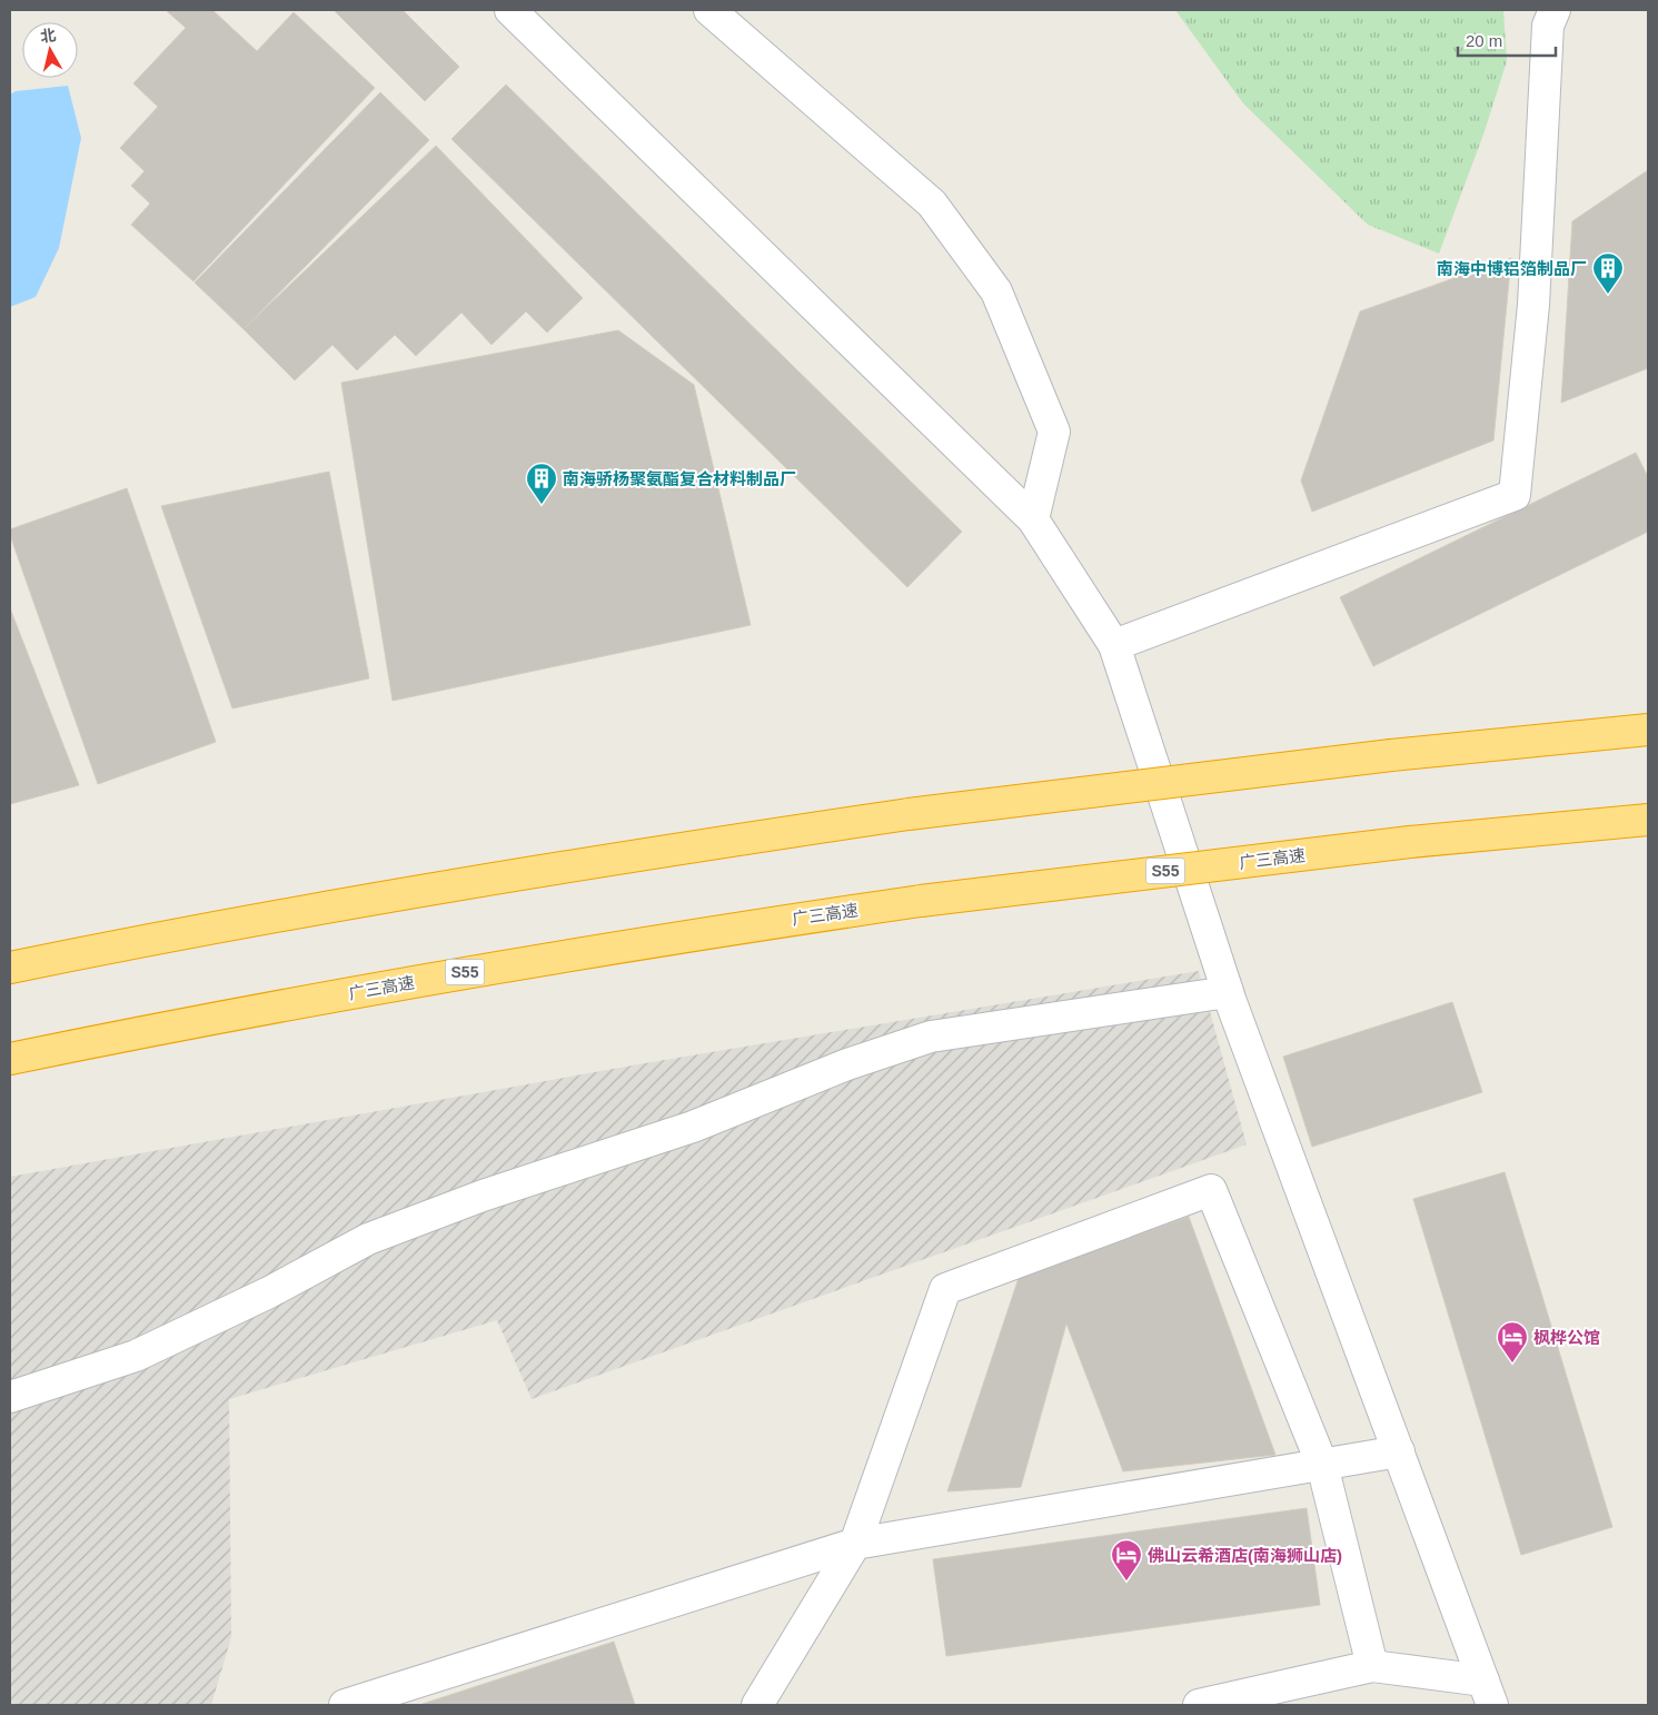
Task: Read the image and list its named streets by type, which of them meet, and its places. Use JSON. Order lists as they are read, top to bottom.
{
  "streets": {
    "highway": ["广三高速", "S55"]
  },
  "places": {
    "building": ["南海中博铝箔制品厂", "南海骄杨聚氨酯复合材料制品厂"],
    "hotel": ["枫桦公馆", "佛山云希酒店(南海狮山店)"]
  },
  "scale_bar": "20 m",
  "north": "top"
}
